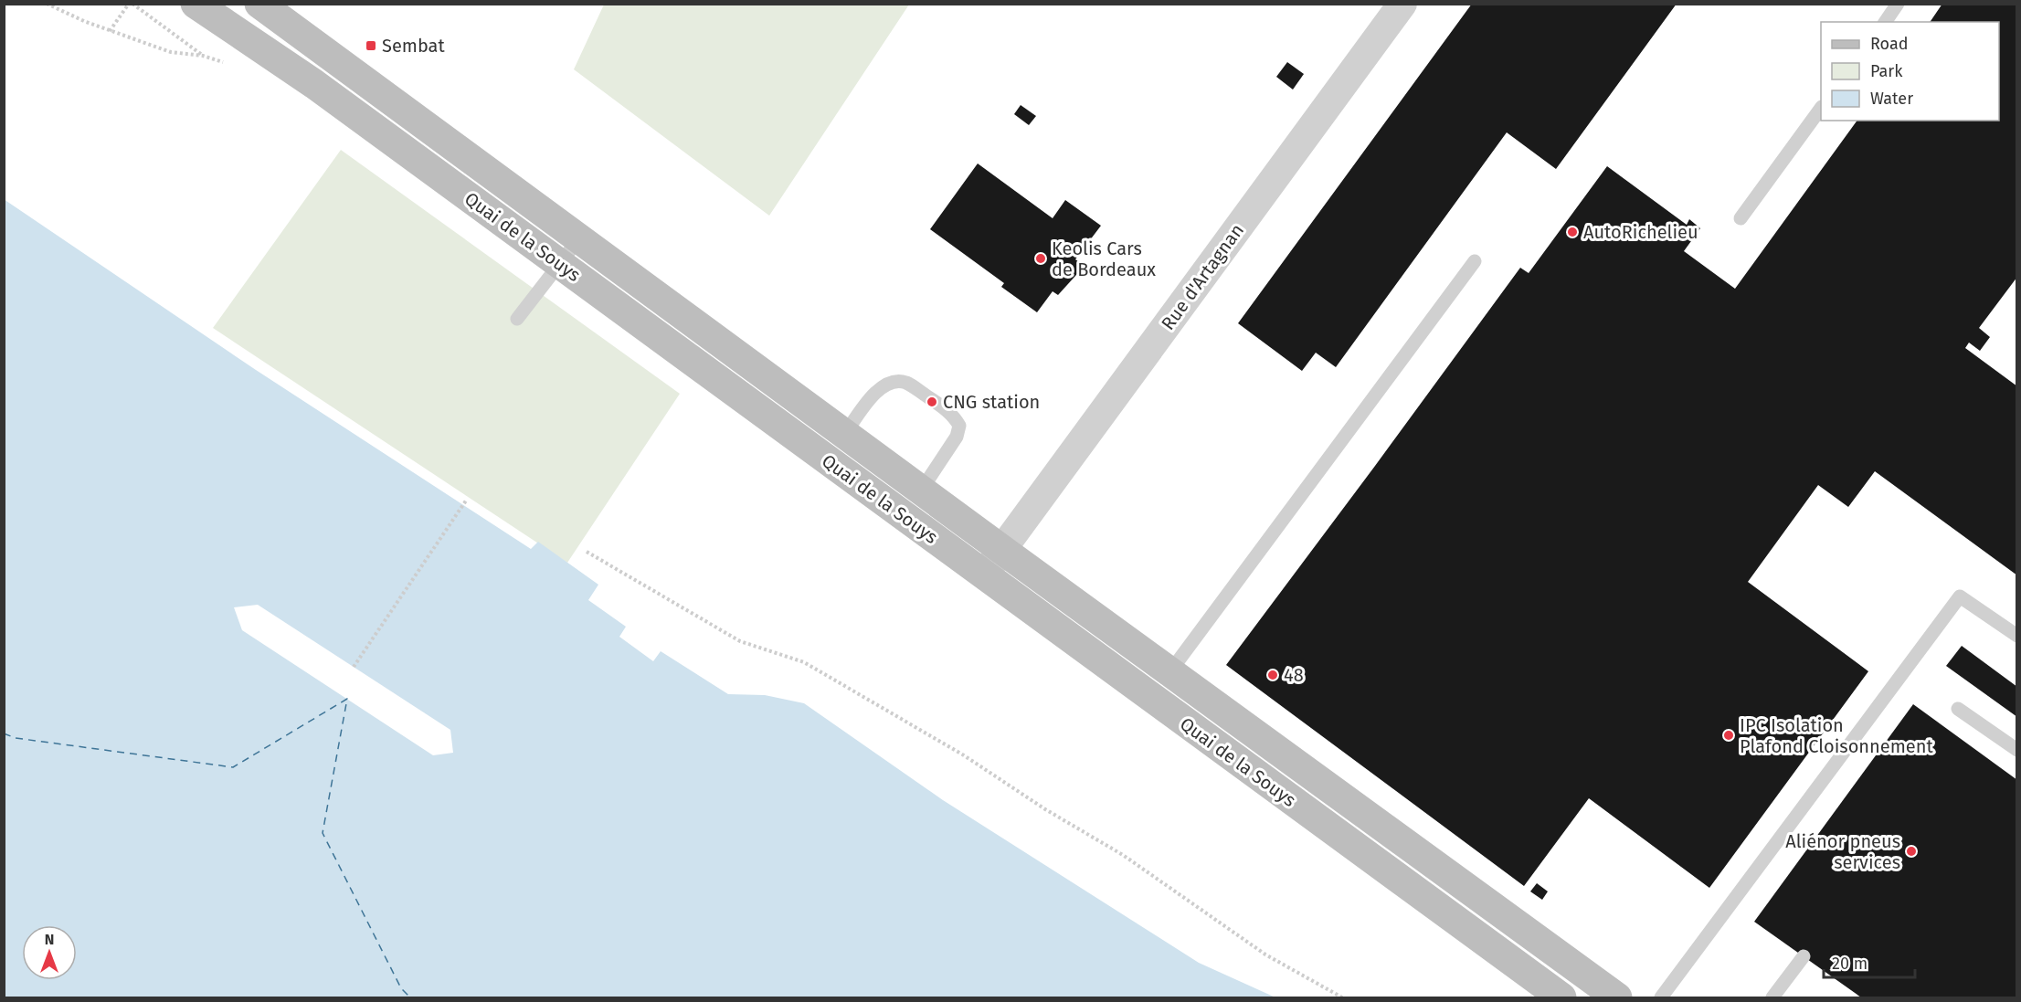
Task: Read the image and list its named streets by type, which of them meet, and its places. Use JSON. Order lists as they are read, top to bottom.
{
  "streets": {
    "main road": ["Quai de la Souys"],
    "street": ["Rue d'Artagnan"]
  },
  "crossings": [
    ["Quai de la Souys", "Rue d'Artagnan"]
  ],
  "places": {
    "transit": ["Sembat"],
    "other": [
      "AutoRichelieu",
      "Keolis Cars de Bordeaux",
      "CNG station",
      "48",
      "IPC Isolation Plafond Cloisonnement",
      "Aliénor pneus services"
    ]
  },
  "legend": ["Road", "Park", "Water"],
  "scale_bar": "20 m",
  "north": "top"
}
